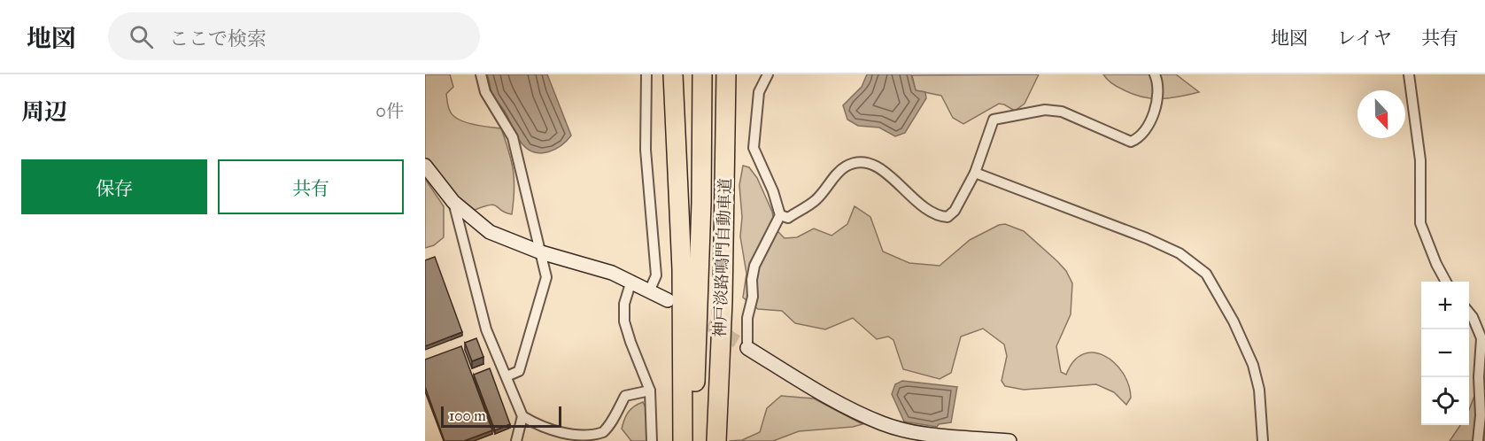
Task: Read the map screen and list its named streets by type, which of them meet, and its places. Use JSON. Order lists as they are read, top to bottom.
{
  "streets": {
    "highway": ["神戸淡路鳴門自動車道"]
  },
  "scale_bar": "100 m",
  "north": "bottom",
  "page": {
    "header": "地図",
    "search": "ここで検索",
    "nav": ["地図", "レイヤ", "共有"],
    "heading": ["周辺", "0件"],
    "buttons": ["保存", "共有"],
    "map_buttons": ["+", "−"],
    "scale": "100 m"
  }
}
